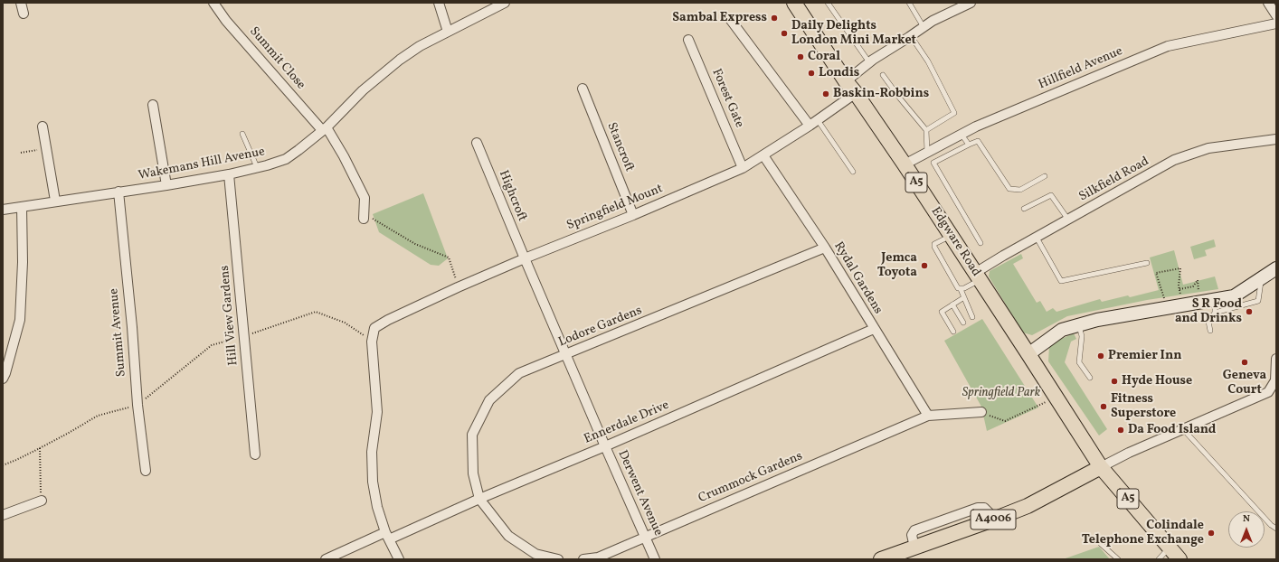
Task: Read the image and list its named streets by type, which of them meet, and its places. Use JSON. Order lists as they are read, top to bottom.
{
  "streets": {
    "main road": ["A5", "Edgware Road", "A4006"],
    "street": [
      "Summit Close",
      "Hillfield Avenue",
      "Forest Gate",
      "Stancroft",
      "Wakemans Hill Avenue",
      "Silkfield Road",
      "Highcroft",
      "Springfield Mount",
      "Rydal Gardens",
      "Hill View Gardens",
      "Lodore Gardens",
      "Summit Avenue",
      "Ennerdale Drive",
      "Crummock Gardens",
      "Derwent Avenue"
    ]
  },
  "crossings": [
    ["Summit Close", "Wakemans Hill Avenue"],
    ["Hillfield Avenue", "Edgware Road"],
    ["Forest Gate", "Springfield Mount"],
    ["Stancroft", "Springfield Mount"],
    ["Wakemans Hill Avenue", "Hill View Gardens"],
    ["Wakemans Hill Avenue", "Summit Avenue"],
    ["Silkfield Road", "Edgware Road"],
    ["A5", "Edgware Road"],
    ["A5", "A4006"],
    ["Highcroft", "Springfield Mount"],
    ["Highcroft", "Derwent Avenue"],
    ["Springfield Mount", "Edgware Road"],
    ["Springfield Mount", "Rydal Gardens"],
    ["Springfield Mount", "Derwent Avenue"],
    ["Edgware Road", "A4006"],
    ["Rydal Gardens", "Lodore Gardens"],
    ["Rydal Gardens", "Ennerdale Drive"],
    ["Rydal Gardens", "Crummock Gardens"],
    ["Lodore Gardens", "Ennerdale Drive"],
    ["Lodore Gardens", "Derwent Avenue"],
    ["Ennerdale Drive", "Derwent Avenue"],
    ["Crummock Gardens", "Derwent Avenue"]
  ],
  "parks": ["Springfield Park"],
  "places": [
    "Sambal Express",
    "Daily Delights London Mini Market",
    "Coral",
    "Londis",
    "Baskin-Robbins",
    "Jemca Toyota",
    "S R Food and Drinks",
    "Premier Inn",
    "Geneva Court",
    "Hyde House",
    "Fitness Superstore",
    "Da Food Island",
    "Colindale Telephone Exchange"
  ],
  "north": "top"
}
